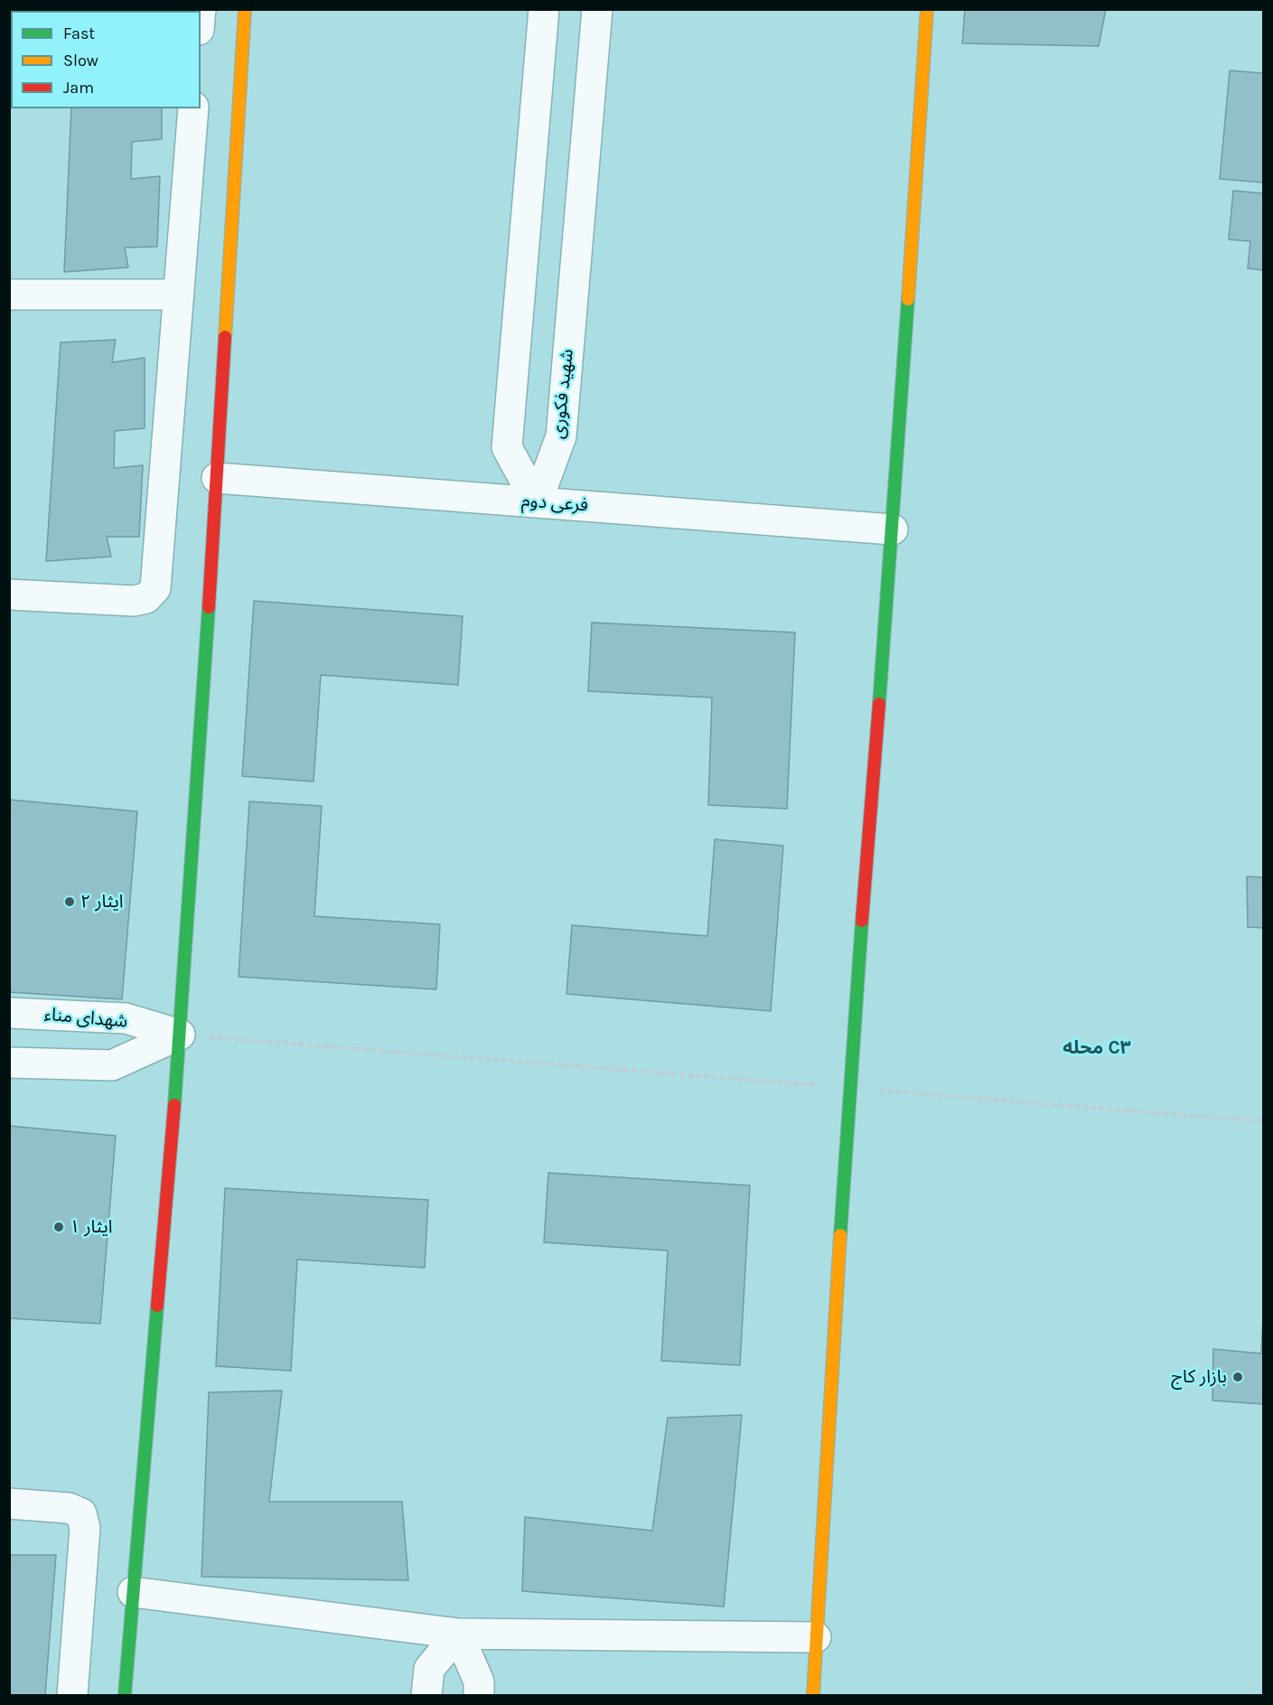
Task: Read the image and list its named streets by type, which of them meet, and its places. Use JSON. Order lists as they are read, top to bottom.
{
  "streets": {
    "street": ["شهید فکوری", "فرعی دوم", "شهدای مناء"]
  },
  "crossings": [
    ["شهید فکوری", "فرعی دوم"]
  ],
  "districts": ["محله C۳"],
  "places": ["ایثار ۲", "ایثار ۱", "بازار کاج"],
  "legend": ["Fast", "Slow", "Jam"]
}
